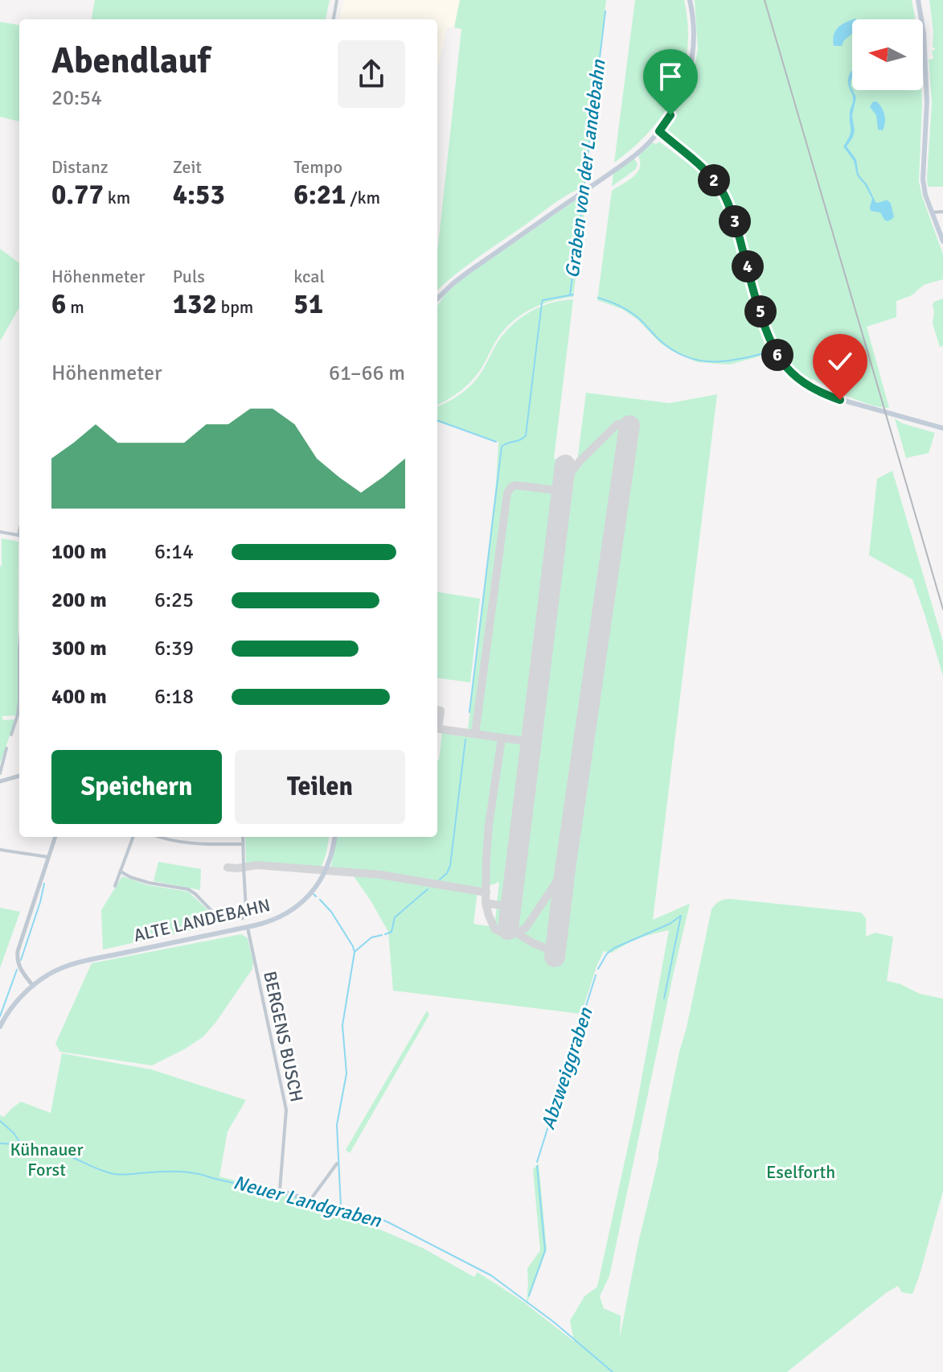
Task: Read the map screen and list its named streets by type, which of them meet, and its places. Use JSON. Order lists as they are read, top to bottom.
{
  "streets": {
    "main road": ["ALTE LANDEBAHN"],
    "street": ["BERGENS BUSCH"]
  },
  "crossings": [
    ["ALTE LANDEBAHN", "BERGENS BUSCH"]
  ],
  "water": ["Graben von der Landebahn", "Abzweiggraben", "Neuer Landgraben"],
  "parks": ["Kühnauer Forst", "Eselforth"],
  "north": "left",
  "page": {
    "heading": ["Abendlauf", "20:54"],
    "stats": [
      ["Distanz", "0.77 km"],
      ["Zeit", "4:53"],
      ["Tempo", "6:21 /km"],
      ["Höhenmeter", "6 m"],
      ["Puls", "132 bpm"],
      ["kcal", "51"]
    ],
    "pins": [
      "2",
      "3",
      "4",
      "5",
      "6"
    ],
    "chart": ["Höhenmeter", "61–66 m"],
    "list": [
      {
        "name": "100 m",
        "note": "6:14"
      },
      {
        "name": "200 m",
        "note": "6:25"
      },
      {
        "name": "300 m",
        "note": "6:39"
      },
      {
        "name": "400 m",
        "note": "6:18"
      }
    ],
    "buttons": ["Speichern", "Teilen"]
  }
}
